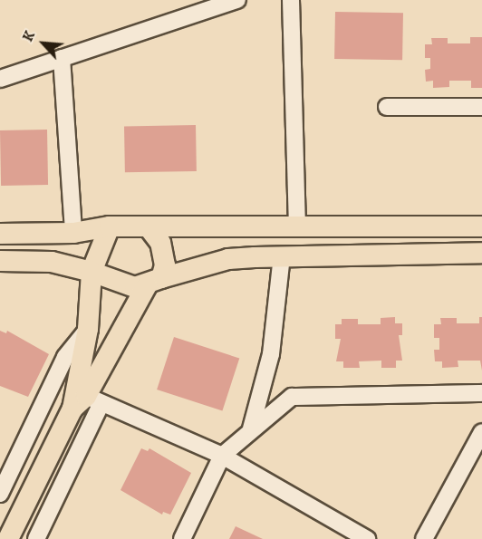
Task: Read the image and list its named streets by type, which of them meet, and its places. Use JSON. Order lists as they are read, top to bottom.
{
  "north": "top left"
}
